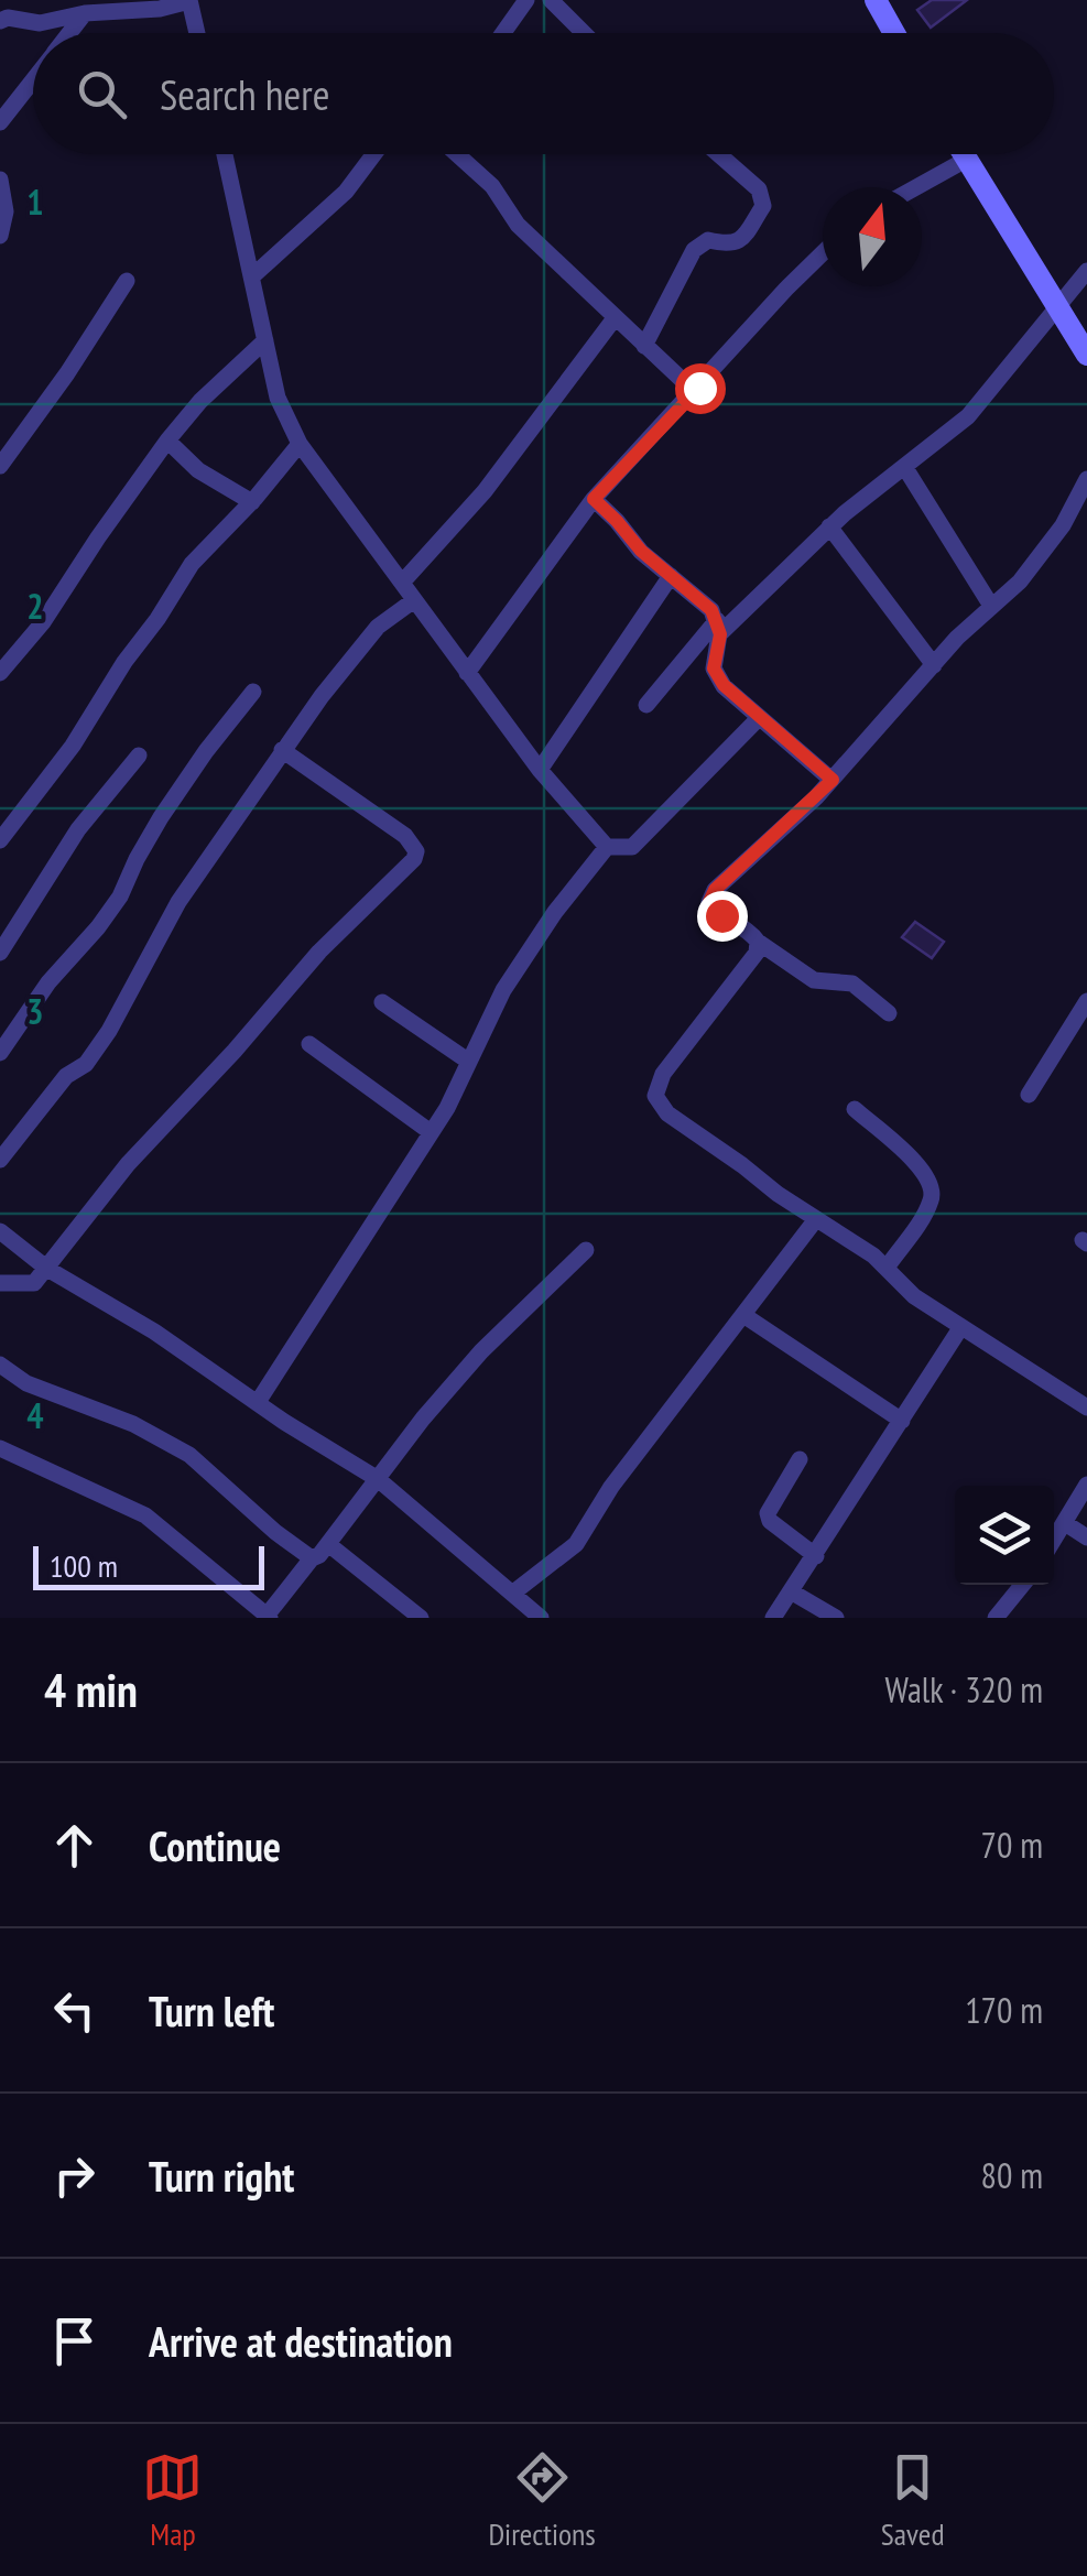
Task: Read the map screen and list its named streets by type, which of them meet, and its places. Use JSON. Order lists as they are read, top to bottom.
{
  "scale_bar": "100 m",
  "north": "top",
  "page": {
    "search": "Search here",
    "scale": "100 m",
    "heading": ["4 min", "Walk · 320 m"],
    "list": [
      ["Continue", "70 m"],
      ["Turn left", "170 m"],
      ["Turn right", "80 m"],
      "Arrive at destination"
    ],
    "nav": ["Map", "Directions", "Saved"]
  },
  "grid": {
    "rows": [
      "1",
      "2",
      "3",
      "4"
    ]
  }
}
